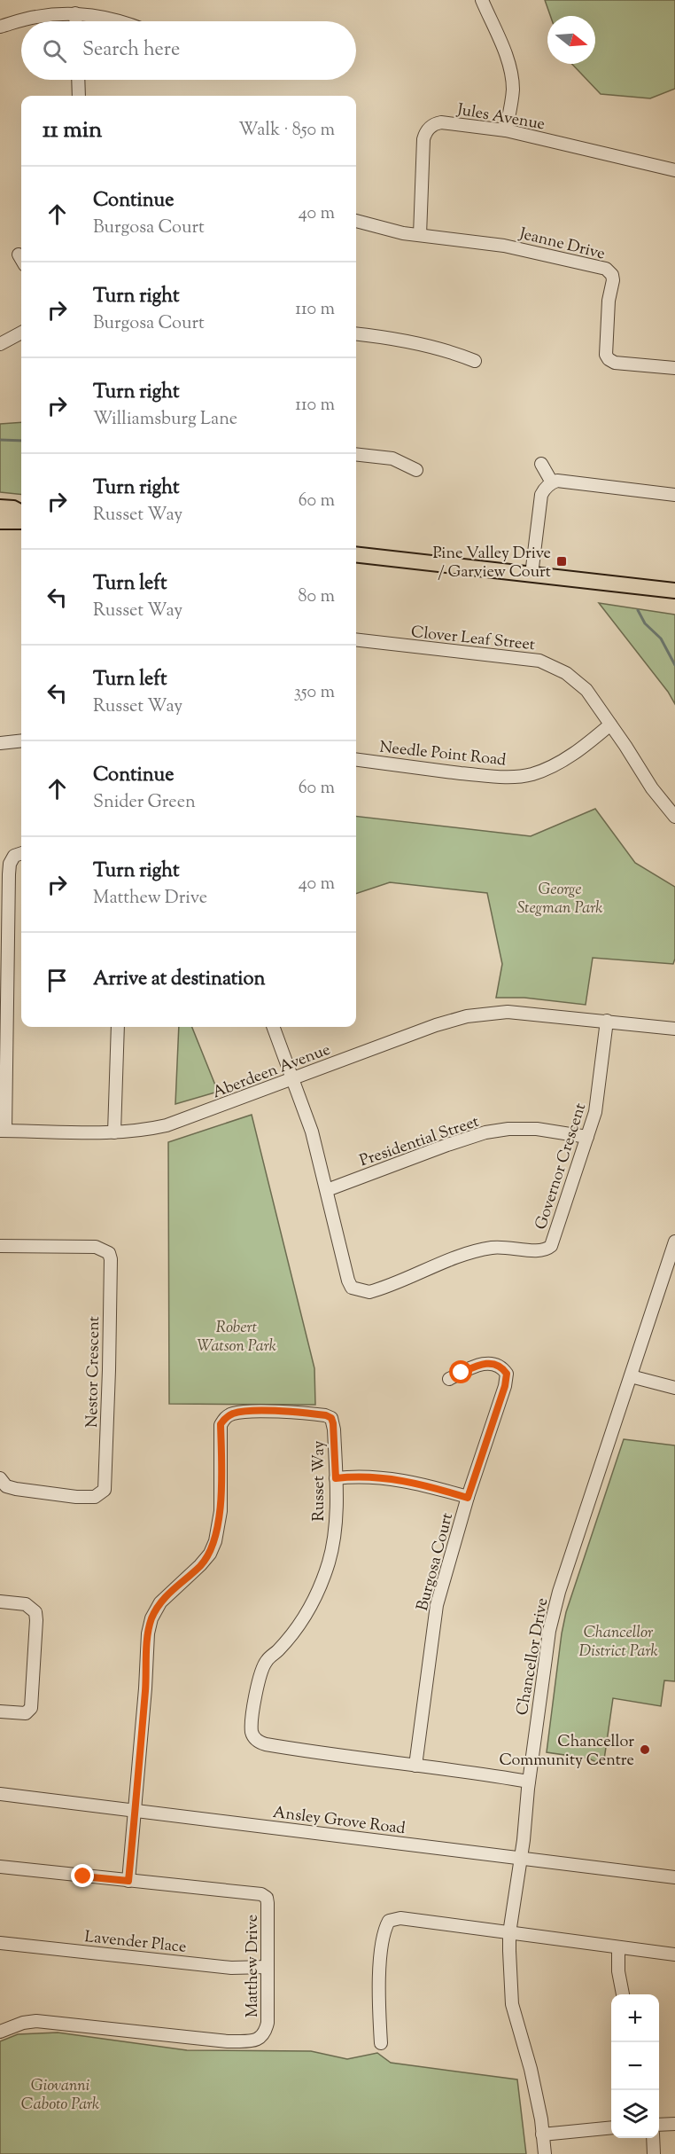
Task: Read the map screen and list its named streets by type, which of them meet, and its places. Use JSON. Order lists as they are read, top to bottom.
{
  "streets": {
    "street": [
      "Jules Avenue",
      "Jeanne Drive",
      "Clover Leaf Street",
      "Needle Point Road",
      "Aberdeen Avenue",
      "Presidential Street",
      "Governor Crescent",
      "Nestor Crescent",
      "Russet Way",
      "Burgosa Court",
      "Chancellor Drive",
      "Ansley Grove Road",
      "Lavender Place",
      "Matthew Drive"
    ]
  },
  "crossings": [
    ["Jules Avenue", "Jeanne Drive"],
    ["Clover Leaf Street", "Needle Point Road"],
    ["Aberdeen Avenue", "Governor Crescent"],
    ["Presidential Street", "Governor Crescent"],
    ["Russet Way", "Burgosa Court"],
    ["Russet Way", "Chancellor Drive"],
    ["Russet Way", "Ansley Grove Road"],
    ["Chancellor Drive", "Ansley Grove Road"],
    ["Lavender Place", "Matthew Drive"]
  ],
  "parks": [
    "George Stegman Park",
    "Robert Watson Park",
    "Chancellor District Park",
    "Giovanni Caboto Park"
  ],
  "places": {
    "transit": ["Pine Valley Drive / Garview Court"],
    "other": ["Chancellor Community Centre"]
  },
  "north": "right",
  "page": {
    "search": "Search here",
    "heading": ["11 min", "Walk · 850 m"],
    "list": [
      ["Continue", "Burgosa Court", "40 m"],
      ["Turn right", "Burgosa Court", "110 m"],
      ["Turn right", "Williamsburg Lane", "110 m"],
      ["Turn right", "Russet Way", "60 m"],
      ["Turn left", "Russet Way", "80 m"],
      ["Turn left", "Russet Way", "350 m"],
      ["Continue", "Snider Green", "60 m"],
      ["Turn right", "Matthew Drive", "40 m"],
      "Arrive at destination"
    ],
    "map_buttons": ["+", "−"]
  }
}
